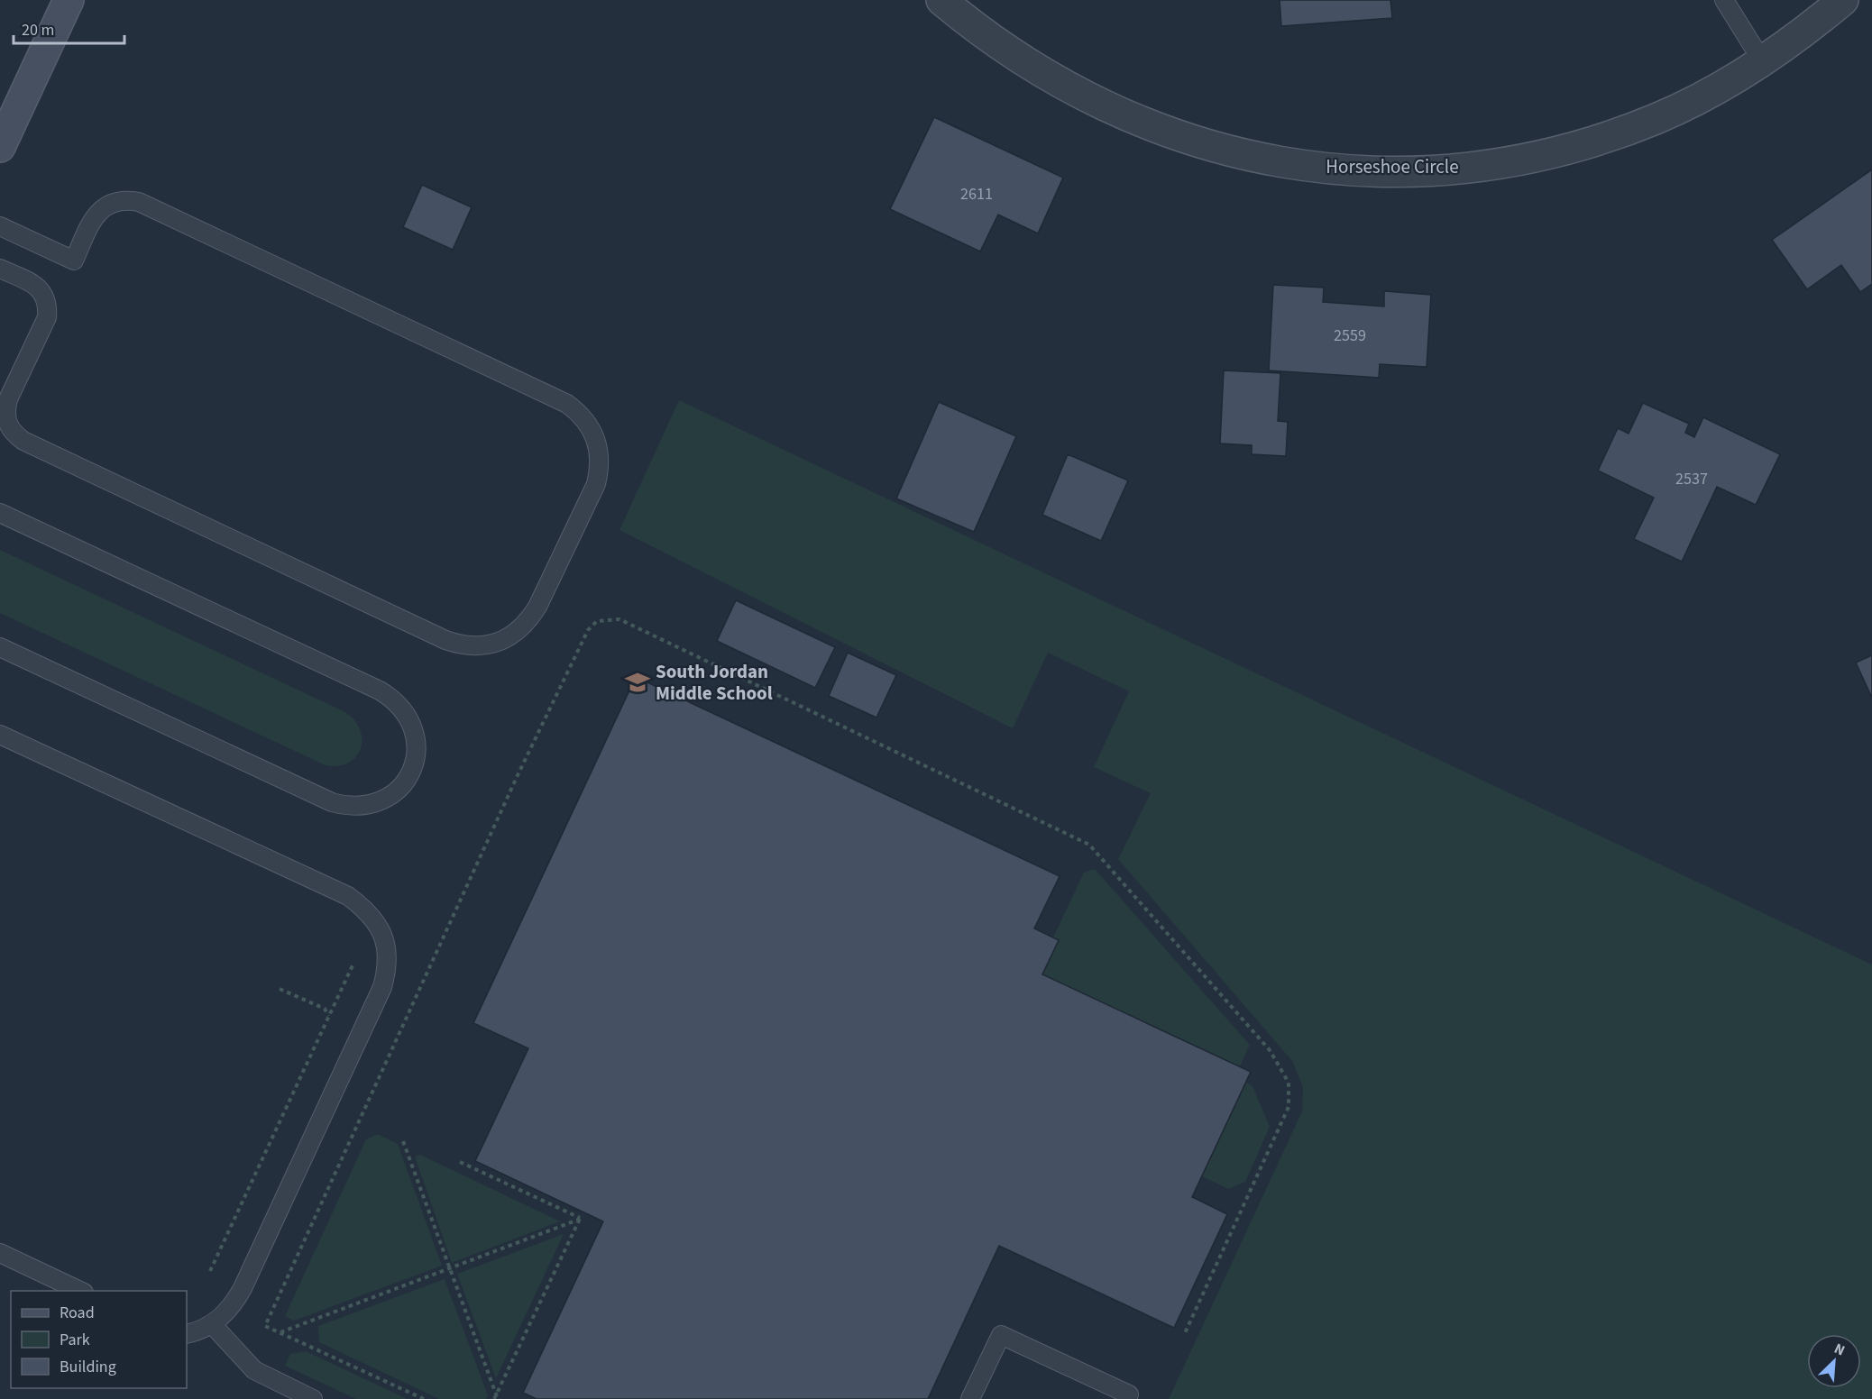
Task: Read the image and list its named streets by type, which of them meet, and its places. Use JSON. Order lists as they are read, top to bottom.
{
  "streets": {
    "street": ["Horseshoe Circle"]
  },
  "places": {
    "school or university": ["South Jordan Middle School"]
  },
  "house_numbers": ["2611", "2559", "2537"],
  "legend": ["Road", "Park", "Building"],
  "scale_bar": "20 m",
  "north": "top right"
}
